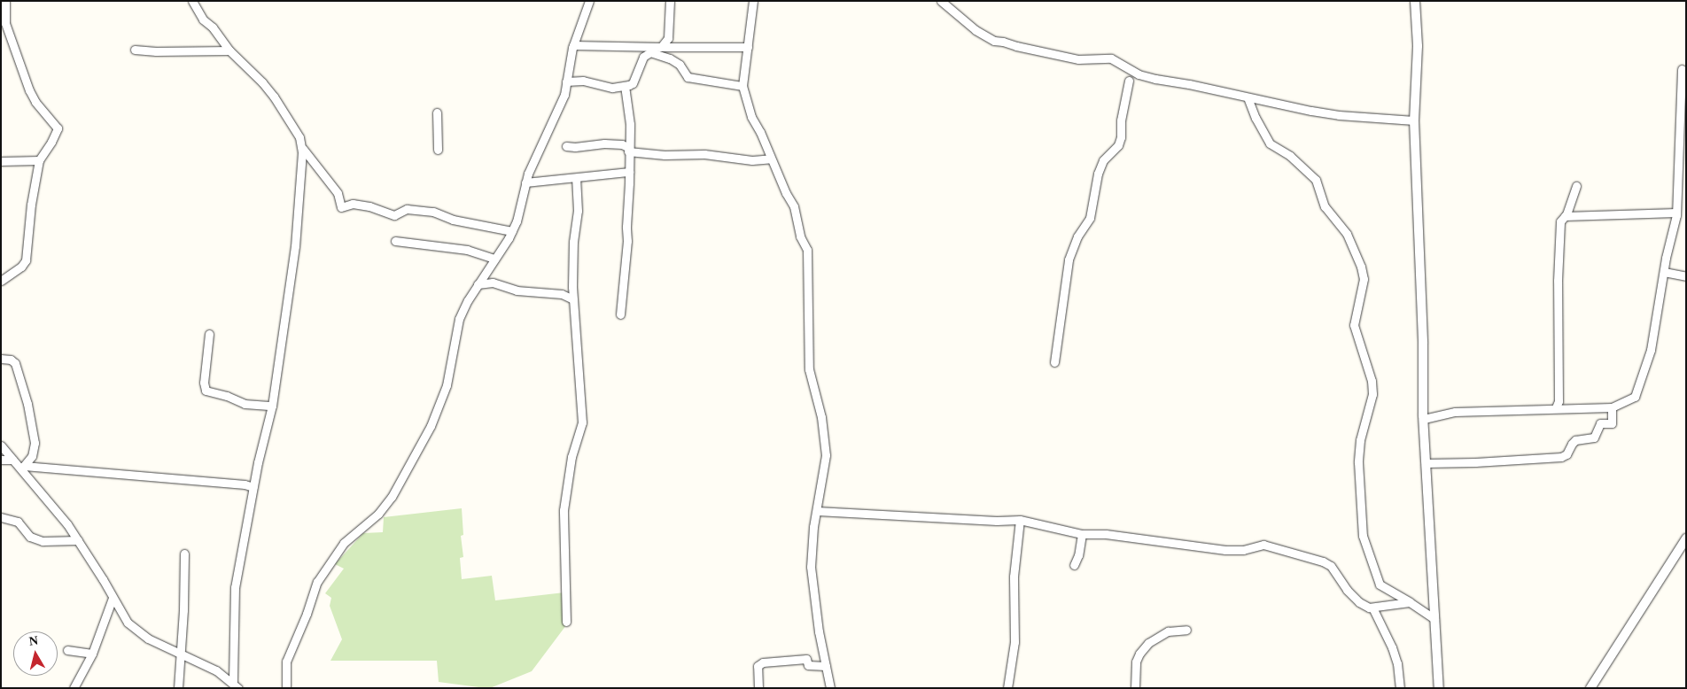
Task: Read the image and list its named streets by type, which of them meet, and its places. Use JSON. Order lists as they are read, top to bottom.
{
  "north": "top"
}
